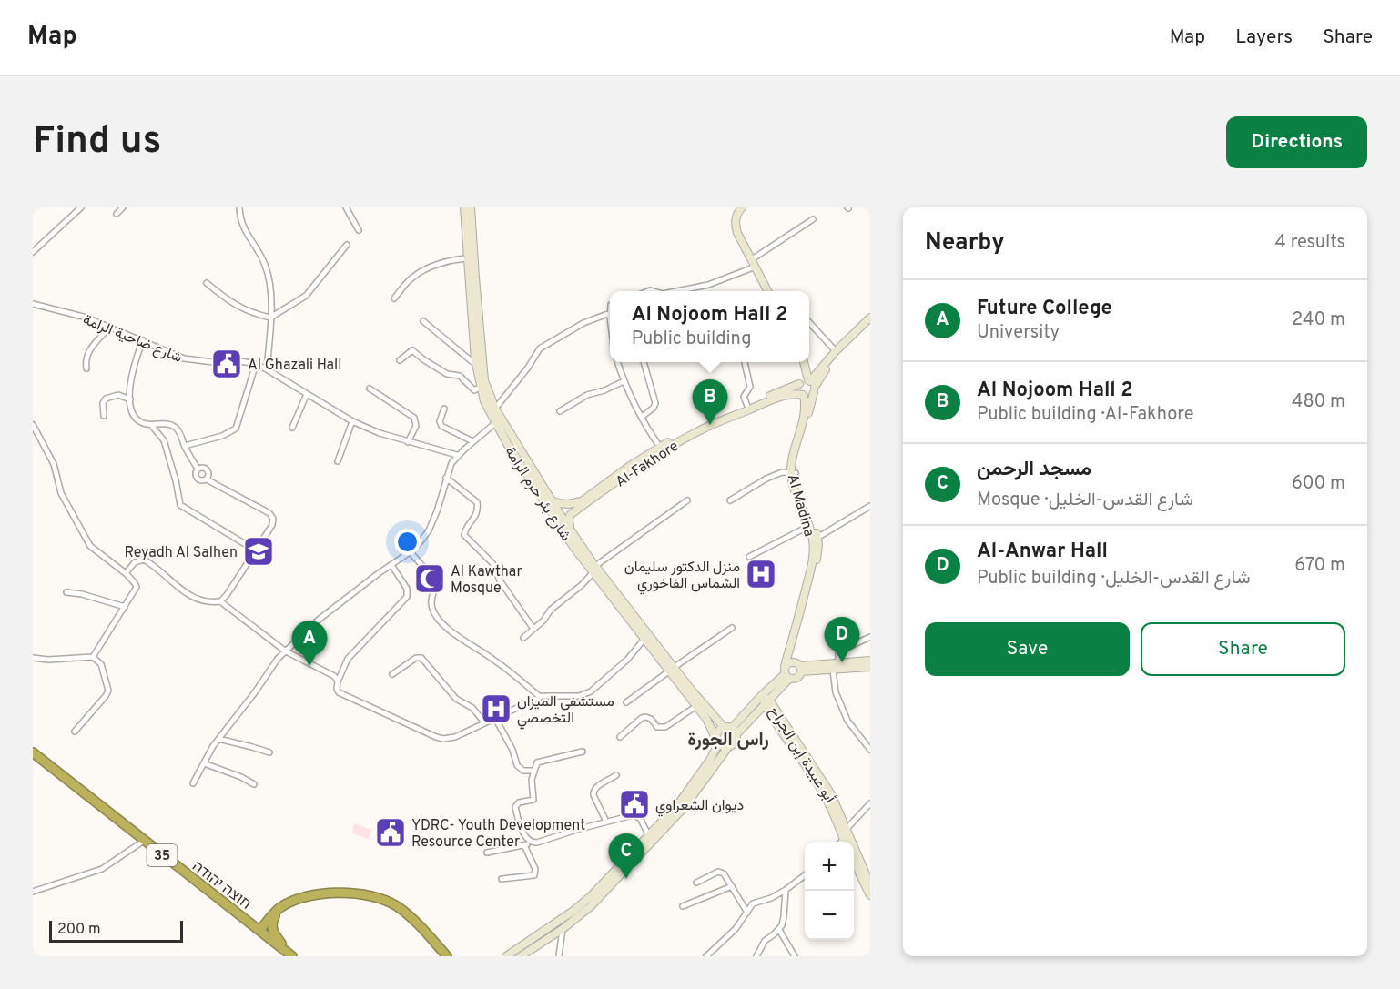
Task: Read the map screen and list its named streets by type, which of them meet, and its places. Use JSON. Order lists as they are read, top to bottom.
{
  "streets": {
    "highway": ["35", "חוצה יהודה"],
    "main road": [
      "Al-Fakhore",
      "شارع بئر حرم الرامة",
      "Al Madina",
      "أبو عبيدة إبن الجراح"
    ],
    "street": ["شارع ضاحية الرامة"]
  },
  "crossings": [
    ["Al-Fakhore", "شارع بئر حرم الرامة"],
    ["Al-Fakhore", "Al Madina"]
  ],
  "districts": ["راس الجورة"],
  "places": {
    "public building": ["Al Ghazali Hall", "ديوان الشعراوي", "YDRC- Youth Development Resource Center"],
    "school or university": ["Reyadh Al Salhen"],
    "hospital": ["منزل الدكتور سليمان الشماس الفاخوري", "مستشفى الميزان التخصصي"],
    "mosque": ["Al Kawthar Mosque"]
  },
  "scale_bar": "200 m",
  "page": {
    "header": "Map",
    "nav": ["Map", "Layers", "Share"],
    "buttons": [
      "Directions",
      ["Save", "Share"]
    ],
    "title": "Find us",
    "heading": ["Nearby", "4 results"],
    "list": [
      {
        "mark": "A",
        "name": "Future College",
        "note": "University",
        "value": "240 m"
      },
      {
        "mark": "B",
        "name": "Al Nojoom Hall 2",
        "note": "Public building · Al-Fakhore",
        "value": "480 m"
      },
      {
        "mark": "C",
        "name": "مسجد الرحمن",
        "note": "Mosque · شارع القدس-الخليل",
        "value": "600 m"
      },
      {
        "mark": "D",
        "name": "Al-Anwar Hall",
        "note": "Public building · شارع القدس-الخليل",
        "value": "670 m"
      }
    ],
    "popup": ["Al Nojoom Hall 2", "Public building"],
    "pins": [
      "B",
      "D",
      "A",
      "C"
    ],
    "map_buttons": ["+", "−"],
    "scale": "200 m"
  }
}
